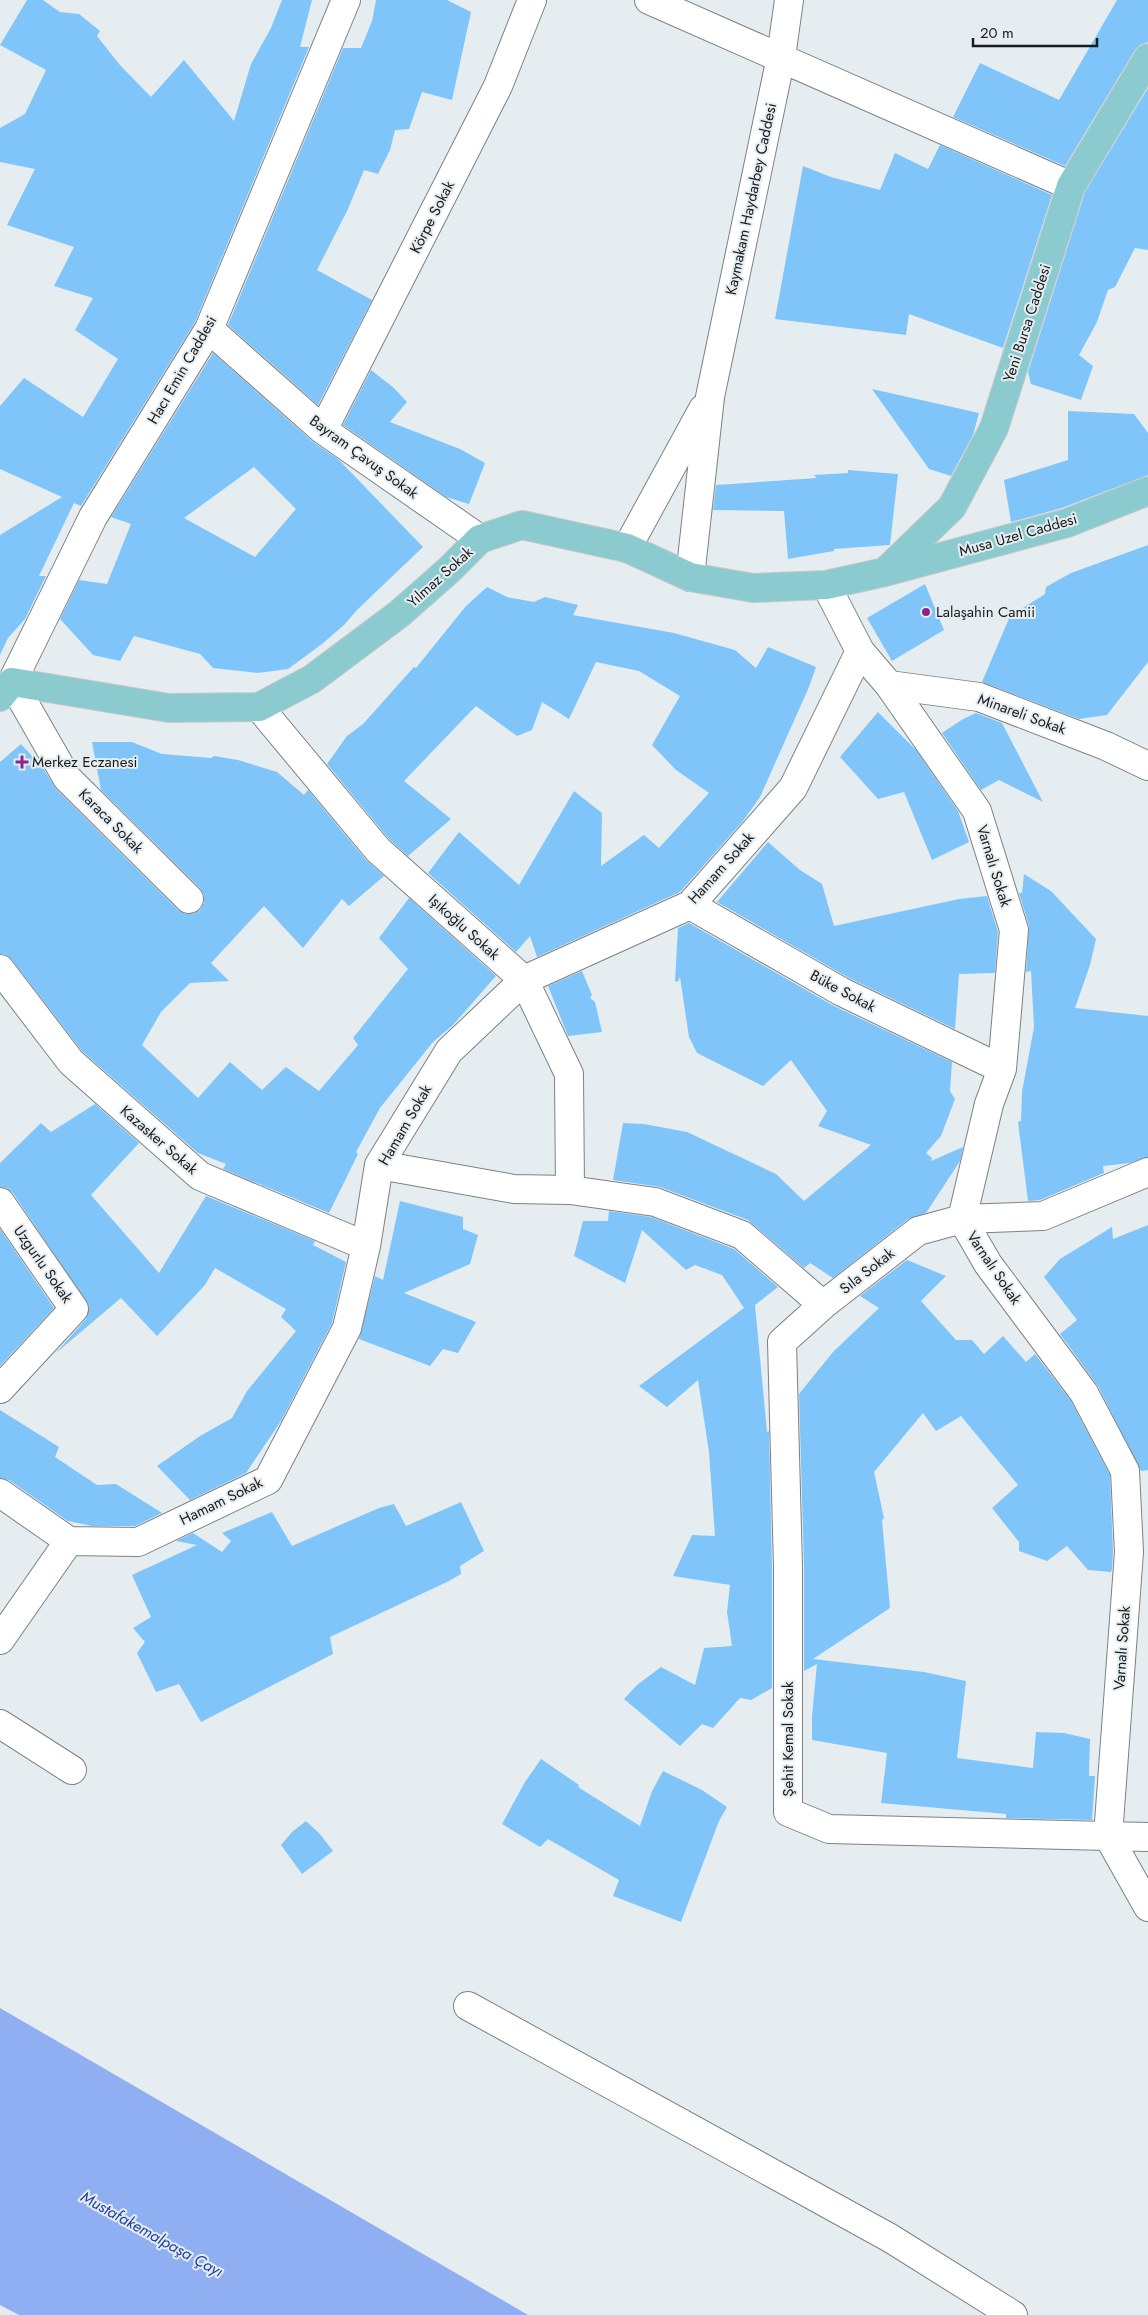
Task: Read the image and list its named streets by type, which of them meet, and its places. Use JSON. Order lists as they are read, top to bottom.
{
  "streets": {
    "main road": ["Yeni Bursa Caddesi", "Musa Uzel Caddesi", "Yılmaz Sokak"],
    "street": [
      "Kaymakam Haydarbey Caddesi",
      "Körpe Sokak",
      "Hacı Emin Caddesi",
      "Bayram Çavuş Sokak",
      "Minareli Sokak",
      "Karaca Sokak",
      "Varnalı Sokak",
      "Hamam Sokak",
      "Işıkoğlu Sokak",
      "Büke Sokak",
      "Kazasker Sokak",
      "Uzgurlu Sokak",
      "Sıla Sokak",
      "Şehit Kemal Sokak"
    ]
  },
  "crossings": [
    ["Kaymakam Haydarbey Caddesi", "Yılmaz Sokak"],
    ["Körpe Sokak", "Bayram Çavuş Sokak"],
    ["Yeni Bursa Caddesi", "Musa Uzel Caddesi"],
    ["Yeni Bursa Caddesi", "Yılmaz Sokak"],
    ["Hacı Emin Caddesi", "Bayram Çavuş Sokak"],
    ["Hacı Emin Caddesi", "Yılmaz Sokak"],
    ["Hacı Emin Caddesi", "Karaca Sokak"],
    ["Bayram Çavuş Sokak", "Yılmaz Sokak"],
    ["Musa Uzel Caddesi", "Yılmaz Sokak"],
    ["Yılmaz Sokak", "Karaca Sokak"],
    ["Yılmaz Sokak", "Varnalı Sokak"],
    ["Yılmaz Sokak", "Işıkoğlu Sokak"],
    ["Minareli Sokak", "Varnalı Sokak"],
    ["Varnalı Sokak", "Hamam Sokak"],
    ["Varnalı Sokak", "Büke Sokak"],
    ["Varnalı Sokak", "Sıla Sokak"],
    ["Varnalı Sokak", "Şehit Kemal Sokak"],
    ["Hamam Sokak", "Işıkoğlu Sokak"],
    ["Hamam Sokak", "Büke Sokak"],
    ["Hamam Sokak", "Kazasker Sokak"],
    ["Sıla Sokak", "Şehit Kemal Sokak"]
  ],
  "water": ["Mustafakemalpaşa Çayı"],
  "places": {
    "other": ["Lalaşahin Camii"],
    "health": ["Merkez Eczanesi"]
  },
  "scale_bar": "20 m"
}
